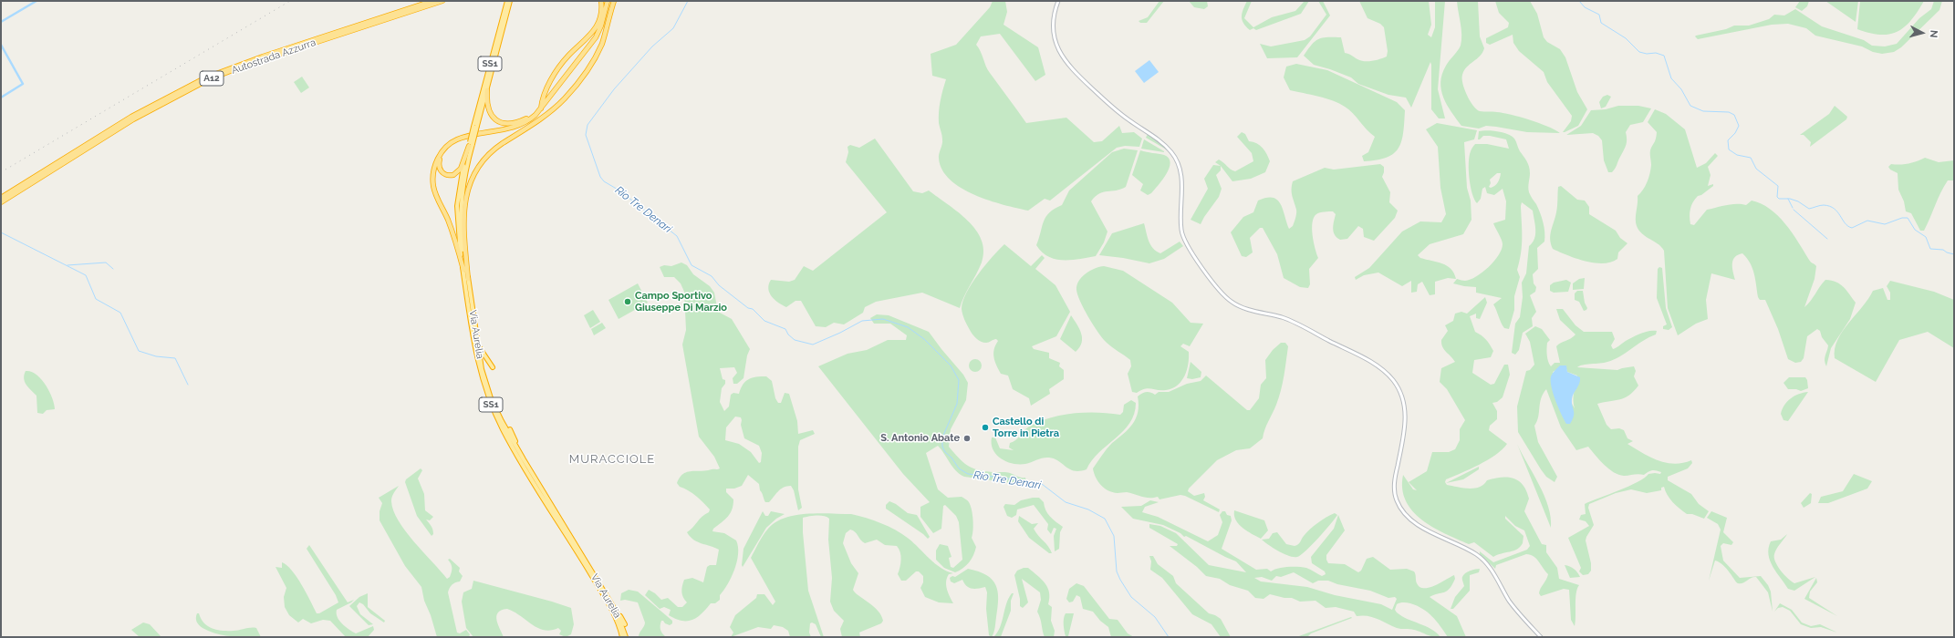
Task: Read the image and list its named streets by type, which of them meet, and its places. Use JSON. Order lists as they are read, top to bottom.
{
  "streets": {
    "highway": [
      "Autostrada Azzurra",
      "SS1",
      "A12",
      "Via Aurelia"
    ]
  },
  "districts": ["MURACCIOLE"],
  "water": ["Rio Tre Denari"],
  "places": ["Campo Sportivo Giuseppe Di Marzio", "Castello di Torre in Pietra", "S. Antonio Abate"],
  "north": "right"
}
